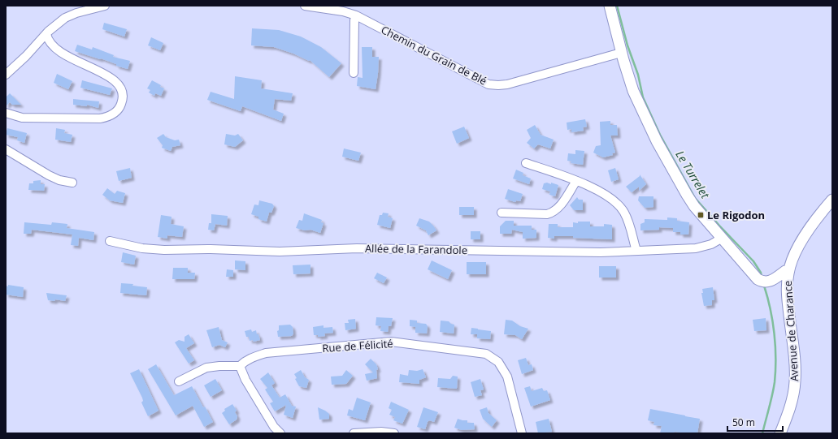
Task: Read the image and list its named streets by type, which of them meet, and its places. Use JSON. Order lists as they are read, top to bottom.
{
  "streets": {
    "street": [
      "Chemin du Grain de Blé",
      "Allée de la Farandole",
      "Avenue de Charance",
      "Rue de Félicité"
    ]
  },
  "water": ["Le Turrelet"],
  "places": {
    "transit": ["Le Rigodon"]
  },
  "scale_bar": "50 m"
}
